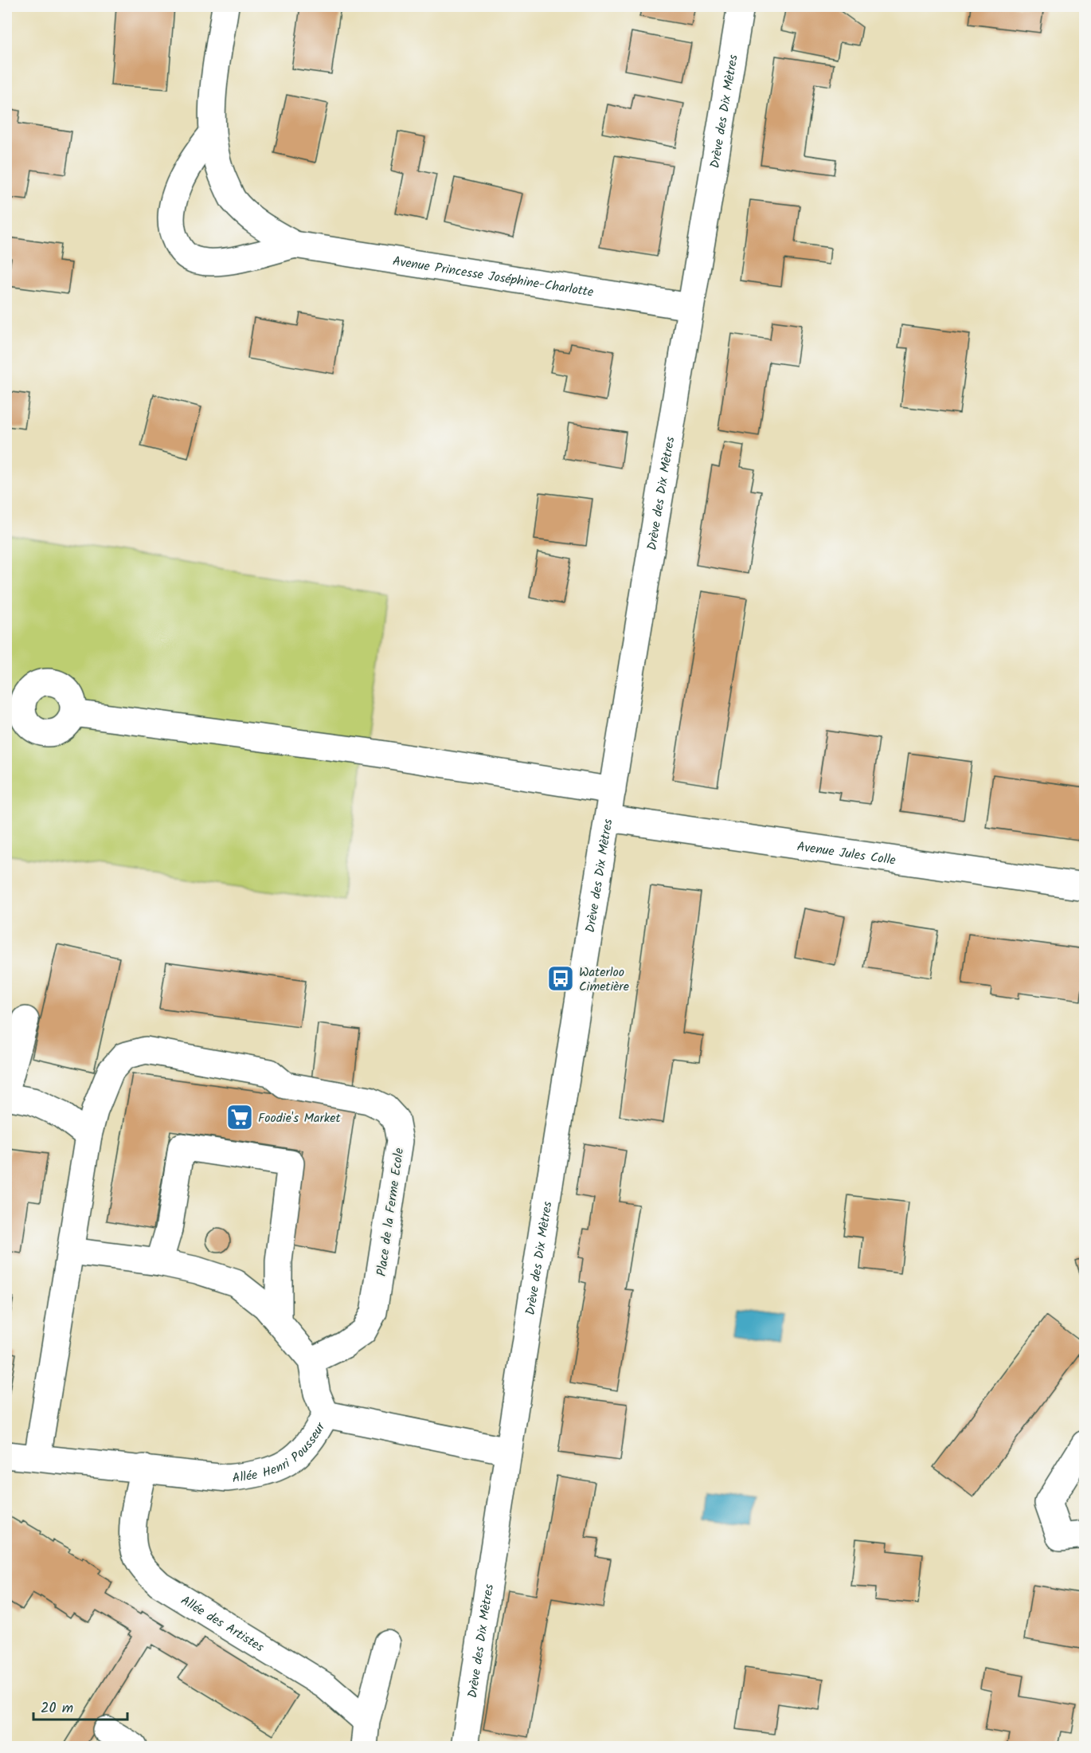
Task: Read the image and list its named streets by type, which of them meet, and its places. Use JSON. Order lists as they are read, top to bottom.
{
  "streets": {
    "street": [
      "Drève des Dix Mètres",
      "Avenue Princesse Joséphine-Charlotte",
      "Avenue Jules Colle",
      "Place de la Ferme Ecole",
      "Allée Henri Pousseur",
      "Allée des Artistes"
    ]
  },
  "crossings": [
    ["Drève des Dix Mètres", "Avenue Princesse Joséphine-Charlotte"],
    ["Drève des Dix Mètres", "Avenue Jules Colle"],
    ["Drève des Dix Mètres", "Allée Henri Pousseur"],
    ["Allée Henri Pousseur", "Allée des Artistes"]
  ],
  "places": {
    "bus stop": ["Waterloo Cimetière"],
    "supermarket": ["Foodie's Market"]
  },
  "scale_bar": "20 m"
}
